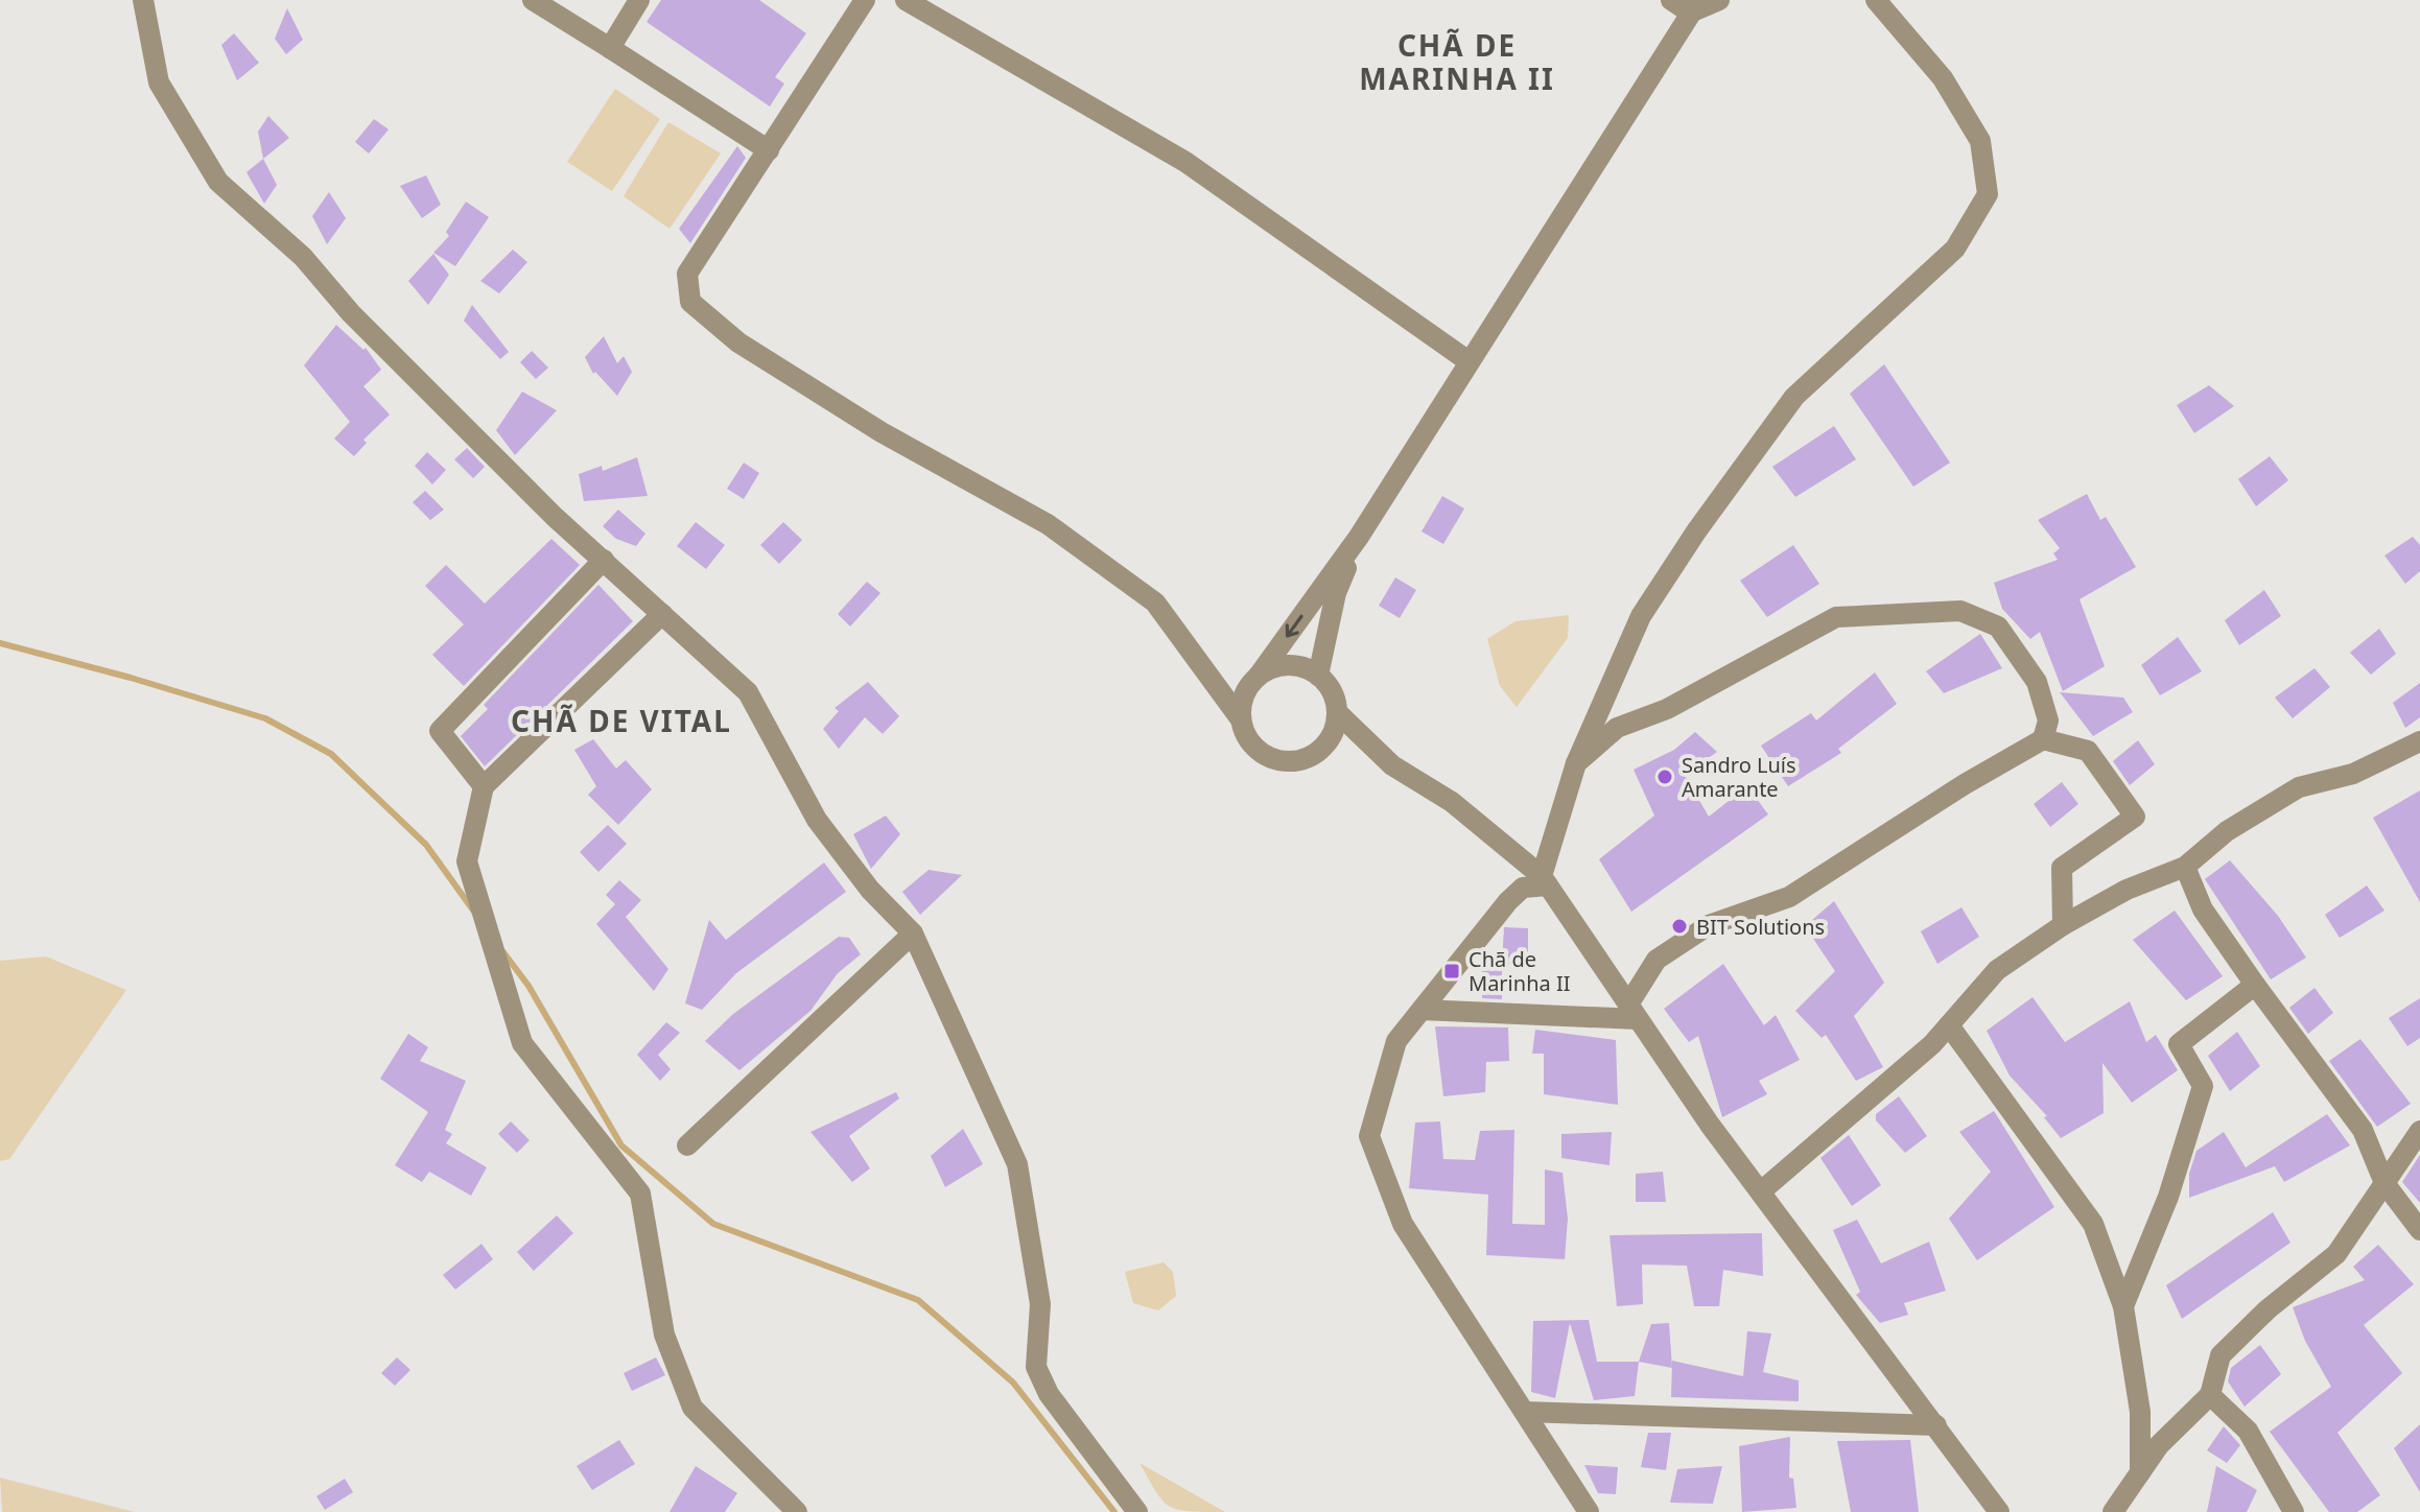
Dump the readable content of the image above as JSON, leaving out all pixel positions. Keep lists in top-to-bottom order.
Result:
{
  "districts": ["CHÃ DE MARINHA II", "CHÃ DE VITAL"],
  "places": {
    "other": ["Sandro Luís Amarante", "BIT Solutions"],
    "transit": ["Chã de Marinha II"]
  }
}
